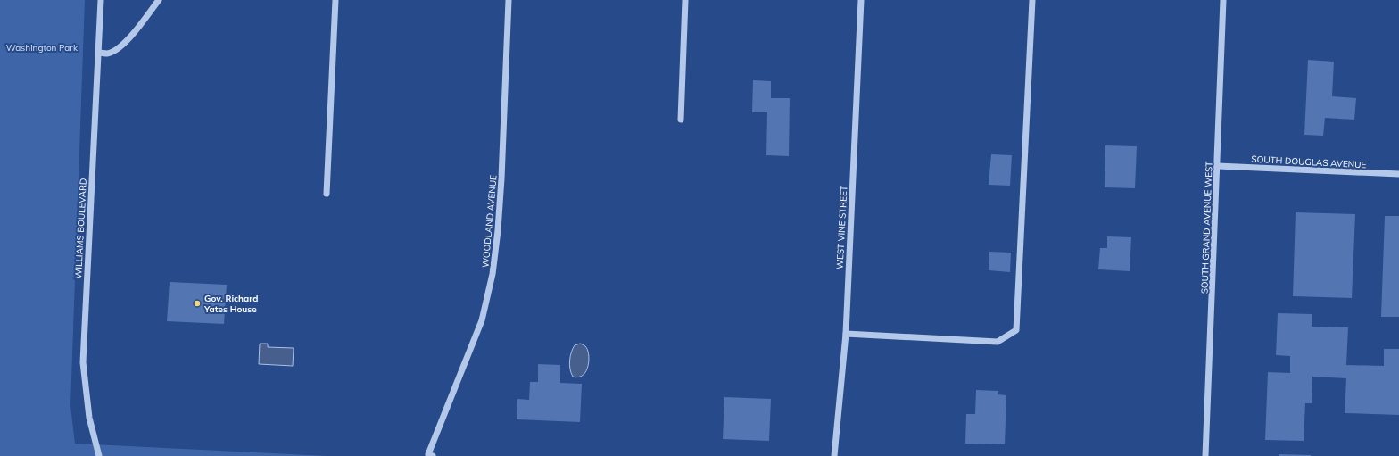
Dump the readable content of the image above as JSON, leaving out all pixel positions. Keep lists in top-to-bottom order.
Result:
{
  "streets": {
    "street": [
      "SOUTH DOUGLAS AVENUE",
      "WOODLAND AVENUE",
      "WEST VINE STREET",
      "SOUTH GRAND AVENUE WEST",
      "WILLIAMS BOULEVARD"
    ]
  },
  "crossings": [
    ["SOUTH DOUGLAS AVENUE", "SOUTH GRAND AVENUE WEST"]
  ],
  "parks": ["Washington Park"],
  "places": ["Gov. Richard Yates House"]
}
